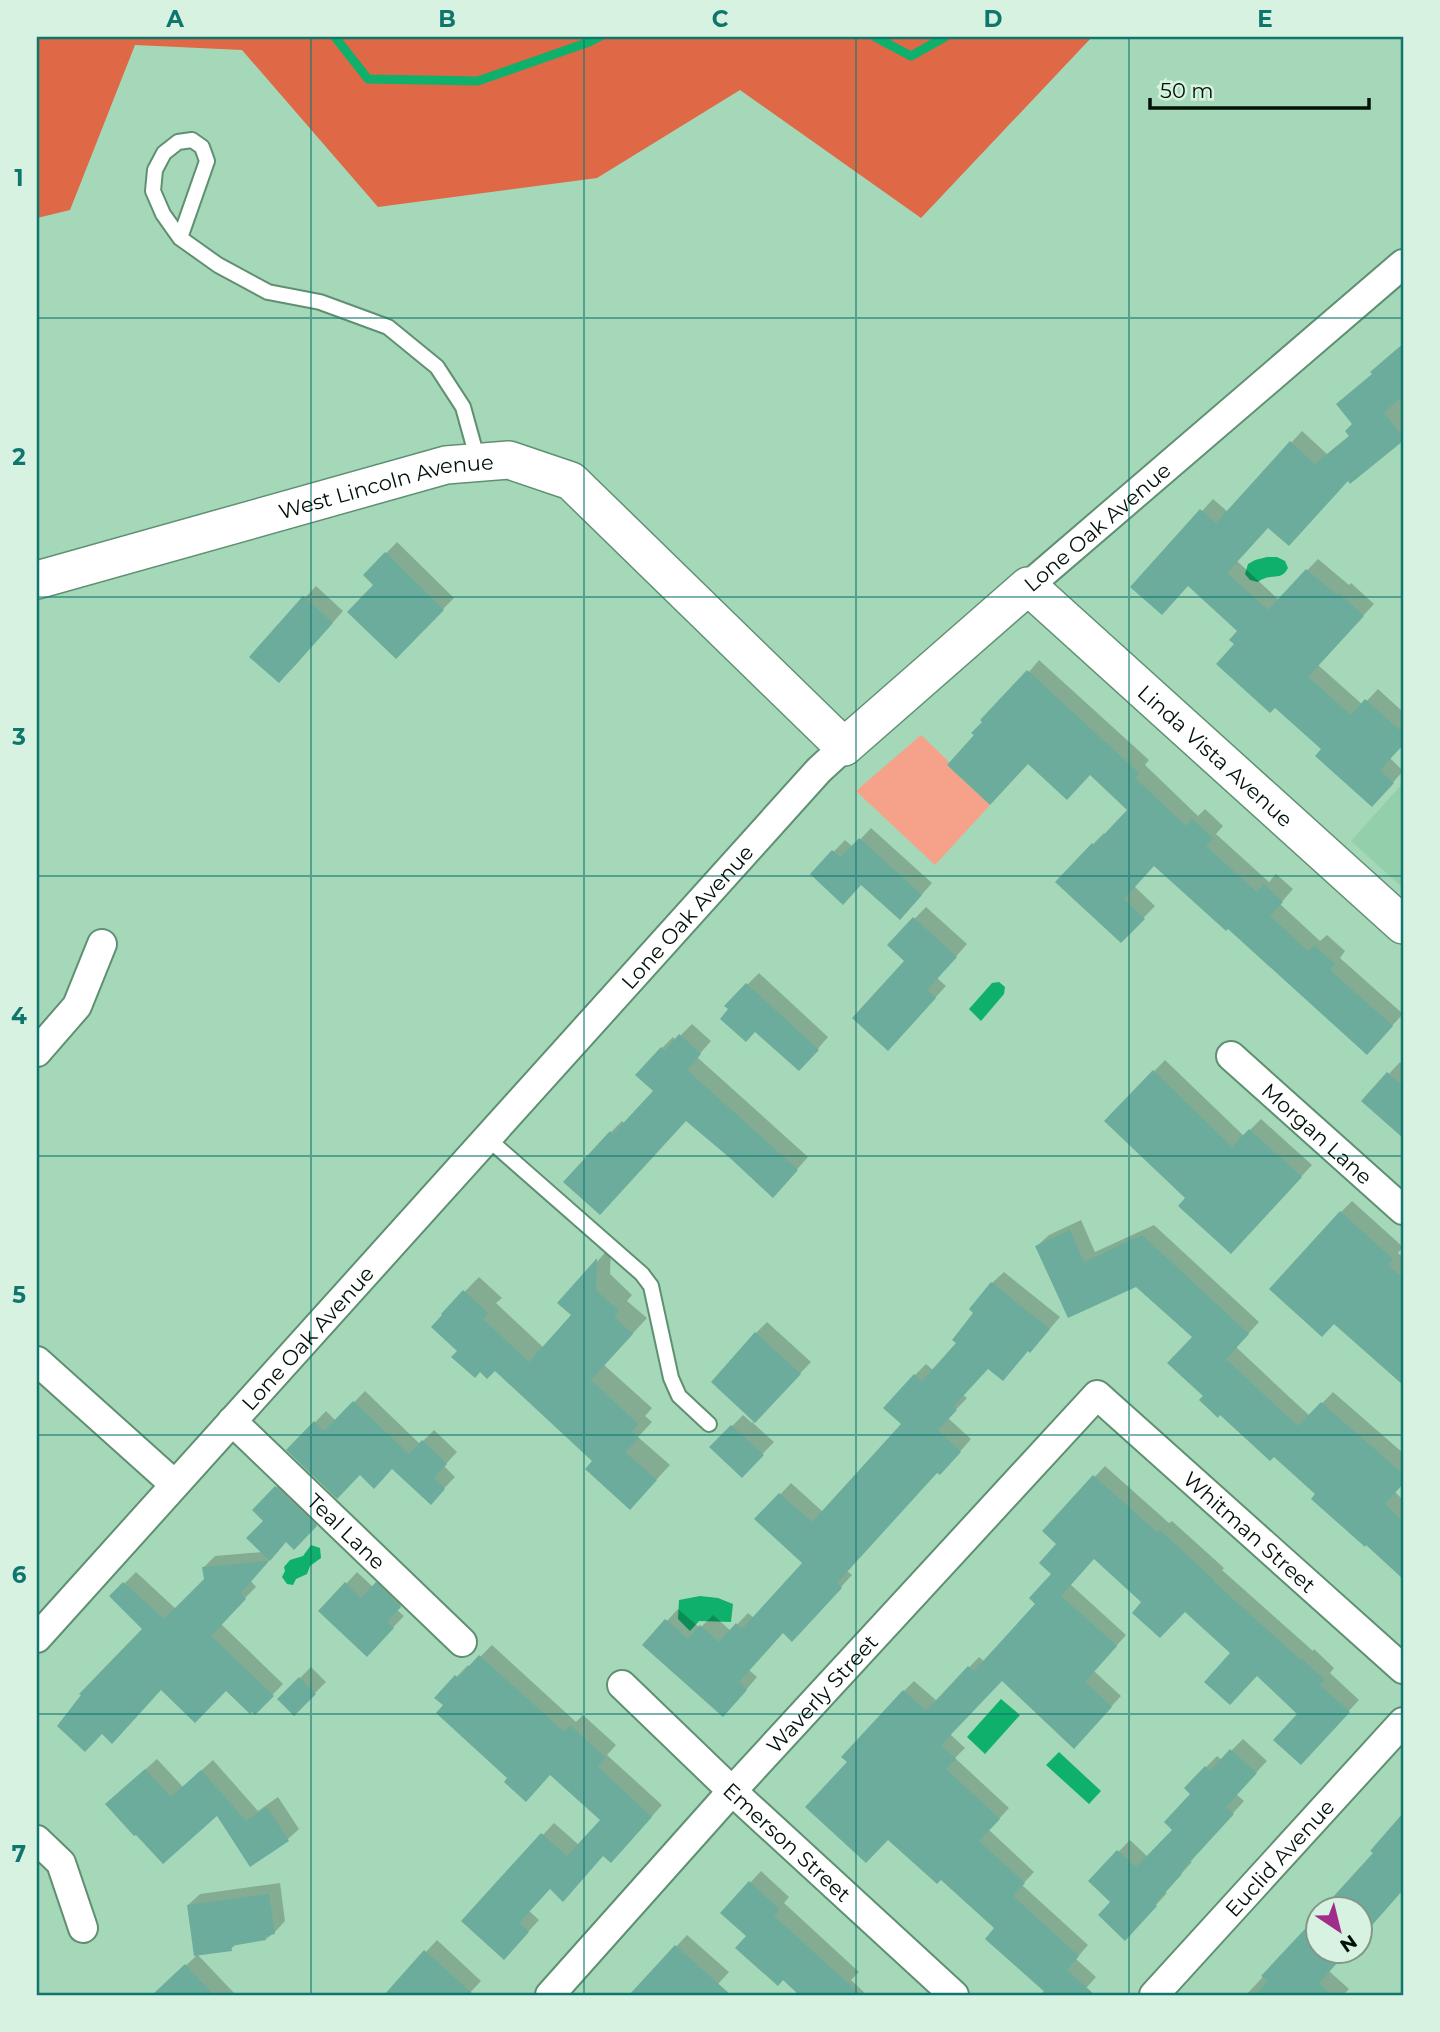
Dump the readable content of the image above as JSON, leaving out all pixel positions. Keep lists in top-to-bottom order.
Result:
{
  "streets": {
    "street": [
      "West Lincoln Avenue",
      "Lone Oak Avenue",
      "Linda Vista Avenue",
      "Morgan Lane",
      "Teal Lane",
      "Whitman Street",
      "Waverly Street",
      "Emerson Street",
      "Euclid Avenue"
    ]
  },
  "crossings": [
    ["West Lincoln Avenue", "Lone Oak Avenue"],
    ["Lone Oak Avenue", "Linda Vista Avenue"],
    ["Lone Oak Avenue", "Teal Lane"],
    ["Whitman Street", "Waverly Street"],
    ["Waverly Street", "Emerson Street"]
  ],
  "scale_bar": "50 m",
  "north": "bottom right",
  "grid": {
    "columns": [
      "A",
      "B",
      "C",
      "D",
      "E"
    ],
    "rows": [
      "1",
      "2",
      "3",
      "4",
      "5",
      "6",
      "7"
    ]
  }
}
